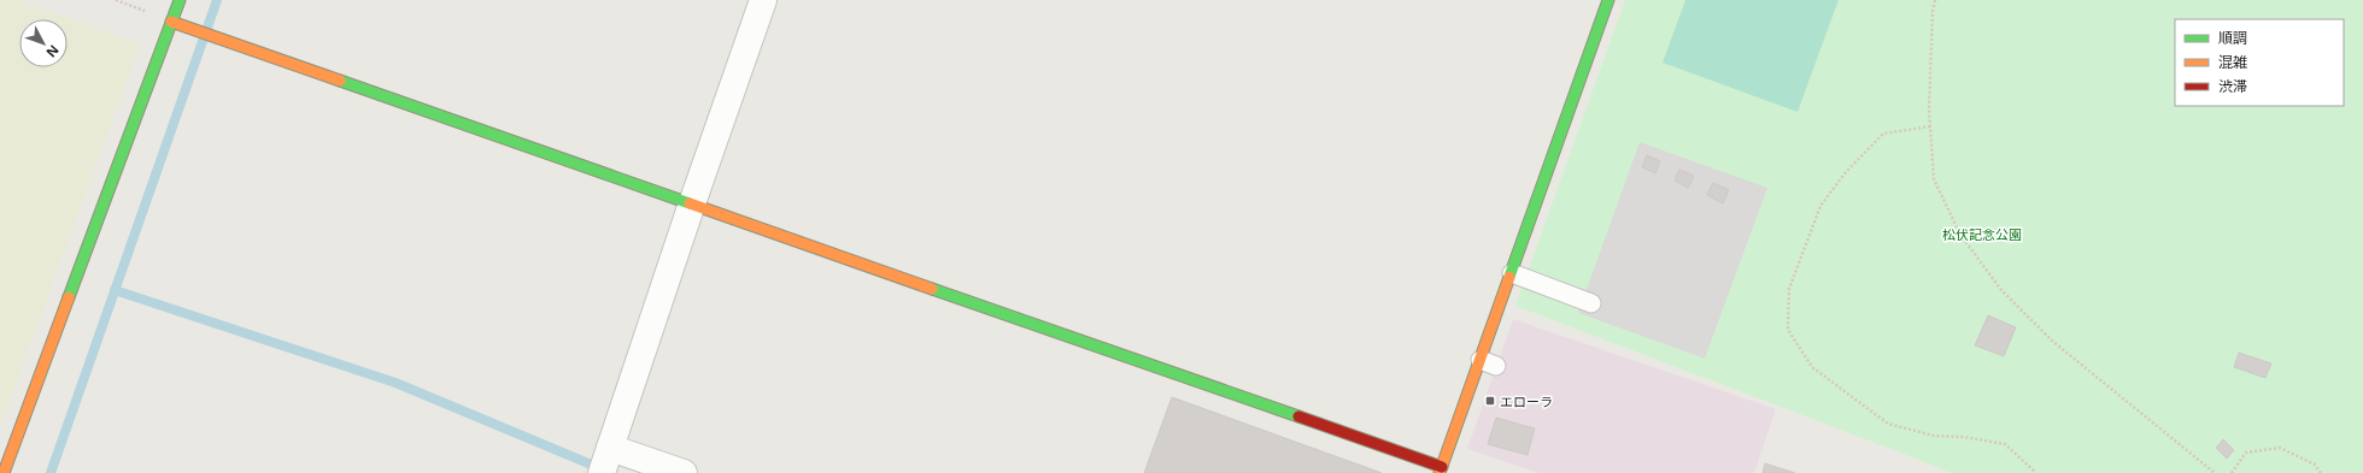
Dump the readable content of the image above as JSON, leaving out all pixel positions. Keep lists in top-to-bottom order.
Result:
{
  "parks": ["松伏記念公園"],
  "places": {
    "transit": ["エローラ"]
  },
  "legend": ["順調", "混雑", "渋滞"],
  "north": "bottom right"
}
